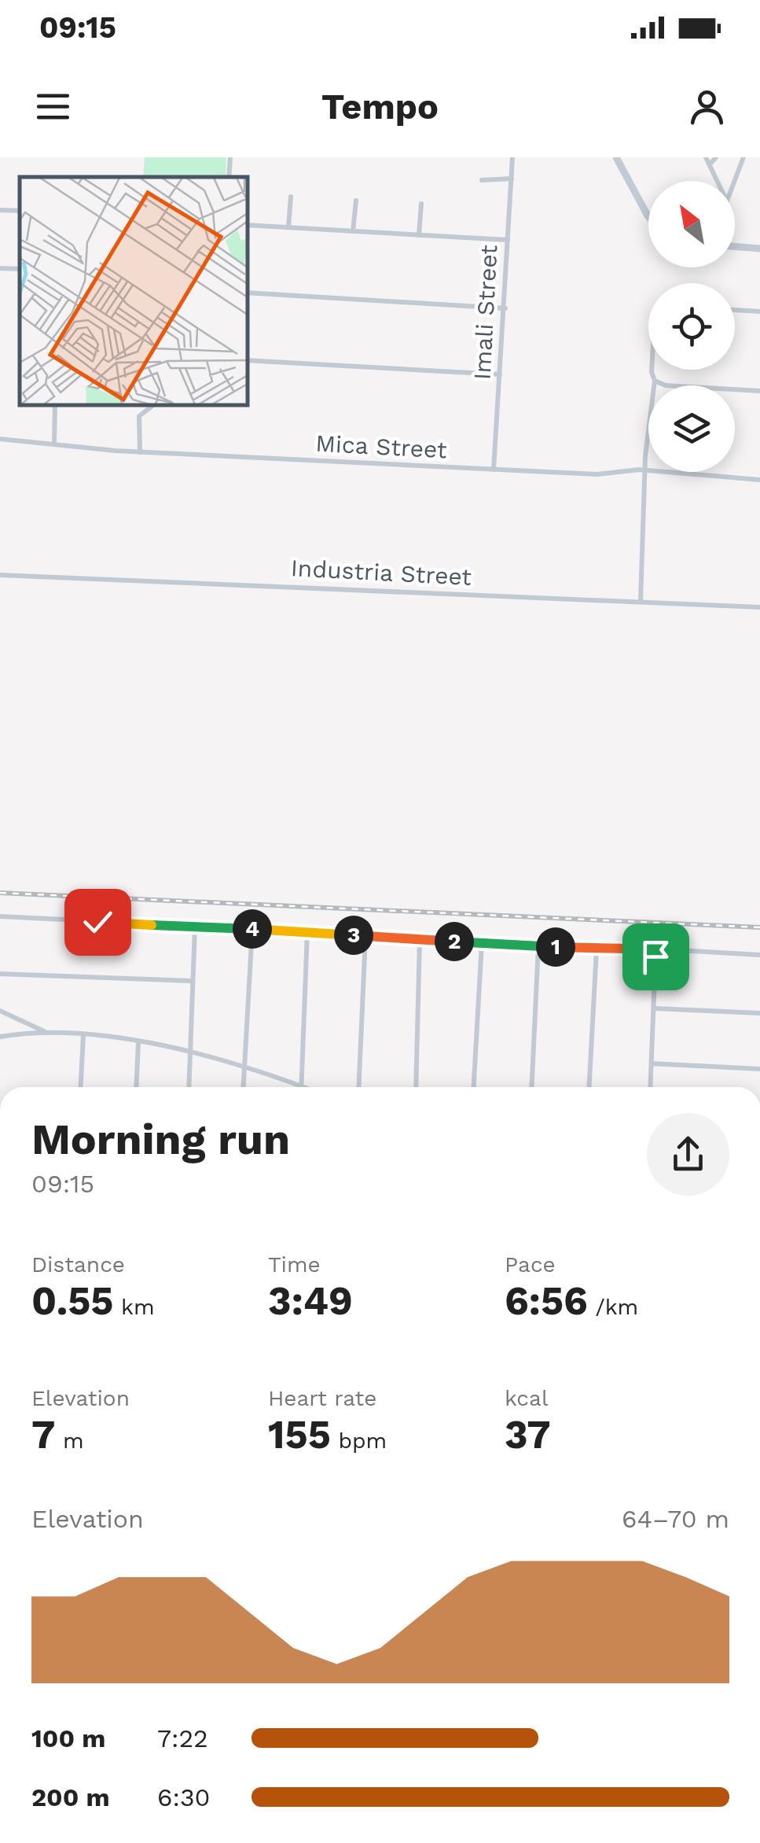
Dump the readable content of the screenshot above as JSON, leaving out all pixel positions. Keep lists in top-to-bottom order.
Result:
{
  "streets": {
    "street": ["Imali Street", "Mica Street", "Industria Street"]
  },
  "crossings": [
    ["Imali Street", "Mica Street"]
  ],
  "north": "top left",
  "page": {
    "status": "09:15",
    "header": "Tempo",
    "pins": [
      "4",
      "3",
      "2",
      "1"
    ],
    "heading": ["Morning run", "09:15"],
    "stats": [
      ["Distance", "0.55 km"],
      ["Time", "3:49"],
      ["Pace", "6:56 /km"],
      ["Elevation", "7 m"],
      ["Heart rate", "155 bpm"],
      ["kcal", "37"]
    ],
    "chart": ["Elevation", "64–70 m"],
    "list": [
      {
        "name": "100 m",
        "note": "7:22"
      },
      {
        "name": "200 m",
        "note": "6:30"
      }
    ]
  }
}
